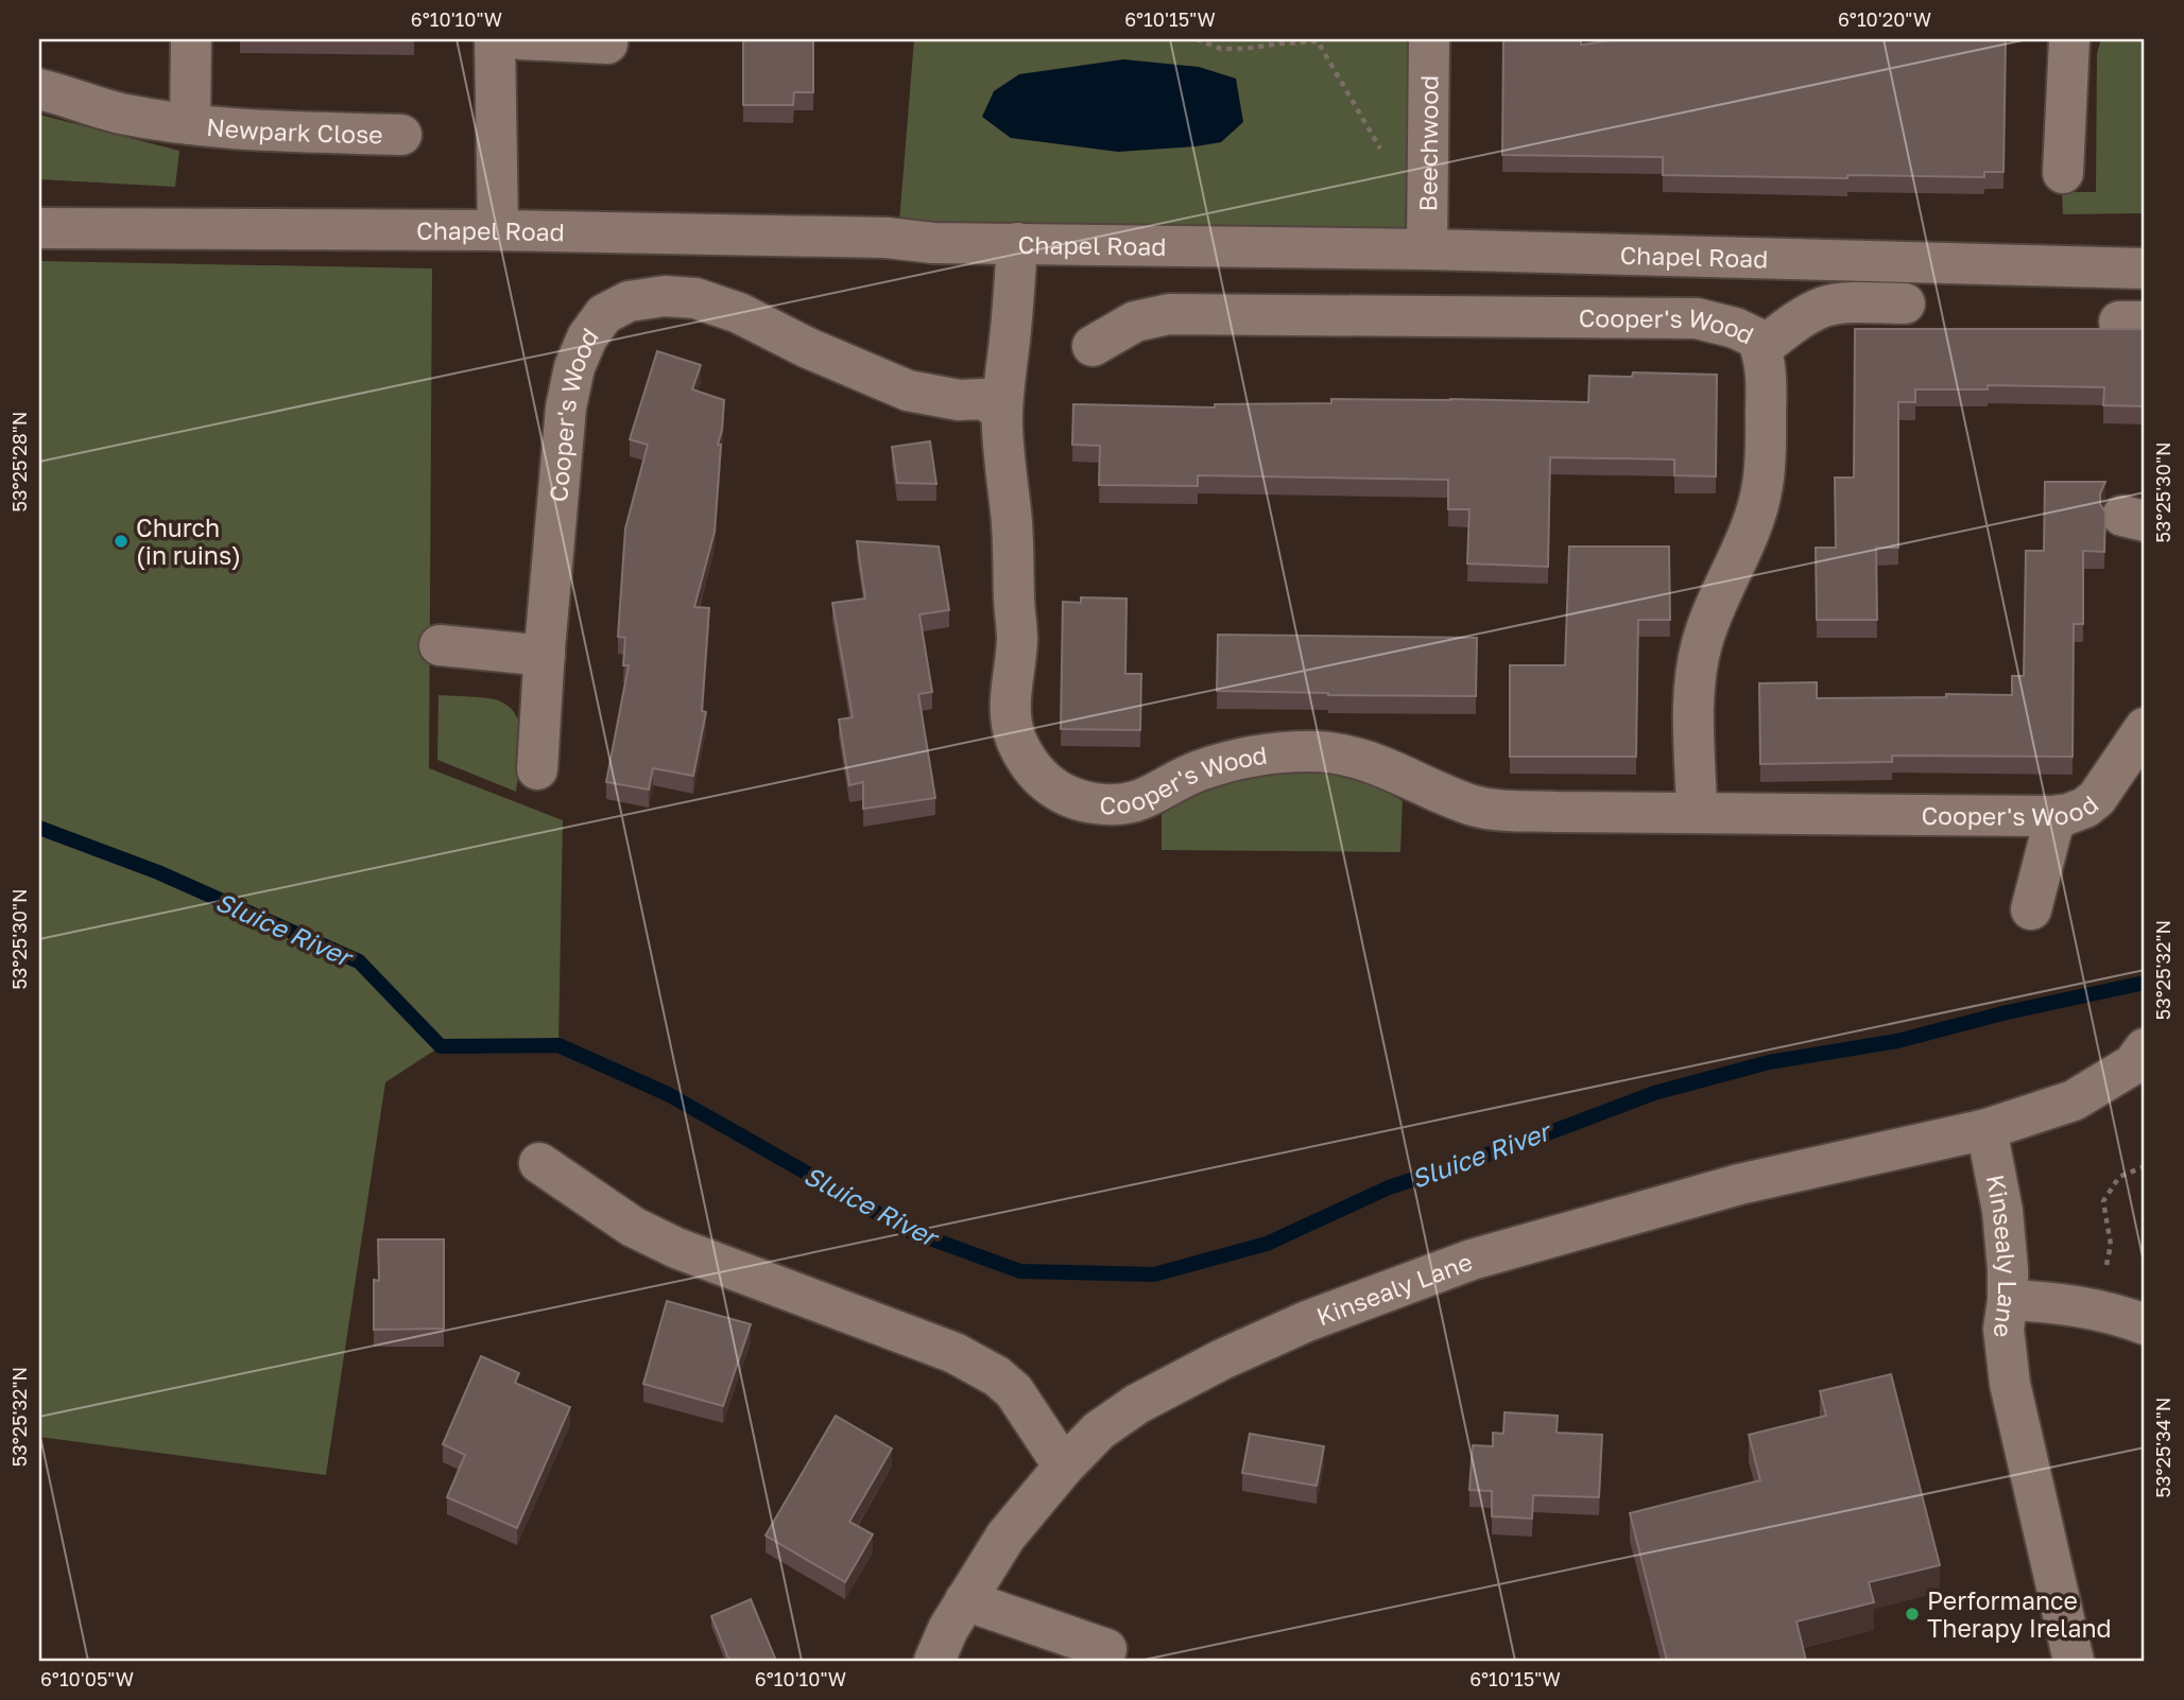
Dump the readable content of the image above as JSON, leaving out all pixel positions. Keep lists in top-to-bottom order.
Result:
{
  "streets": {
    "street": [
      "Newpark Close",
      "Beechwood",
      "Chapel Road",
      "Cooper's Wood",
      "Kinsealy Lane"
    ]
  },
  "crossings": [
    ["Beechwood", "Chapel Road"],
    ["Chapel Road", "Cooper's Wood"]
  ],
  "water": ["Sluice River"],
  "places": ["Church (in ruins)", "Performance Therapy Ireland"],
  "coordinates": [
    "6°10'10\"W",
    "6°10'15\"W",
    "6°10'20\"W",
    "53°25'28\"N",
    "53°25'30\"N",
    "53°25'32\"N",
    "53°25'34\"N",
    "6°10'05\"W"
  ]
}
